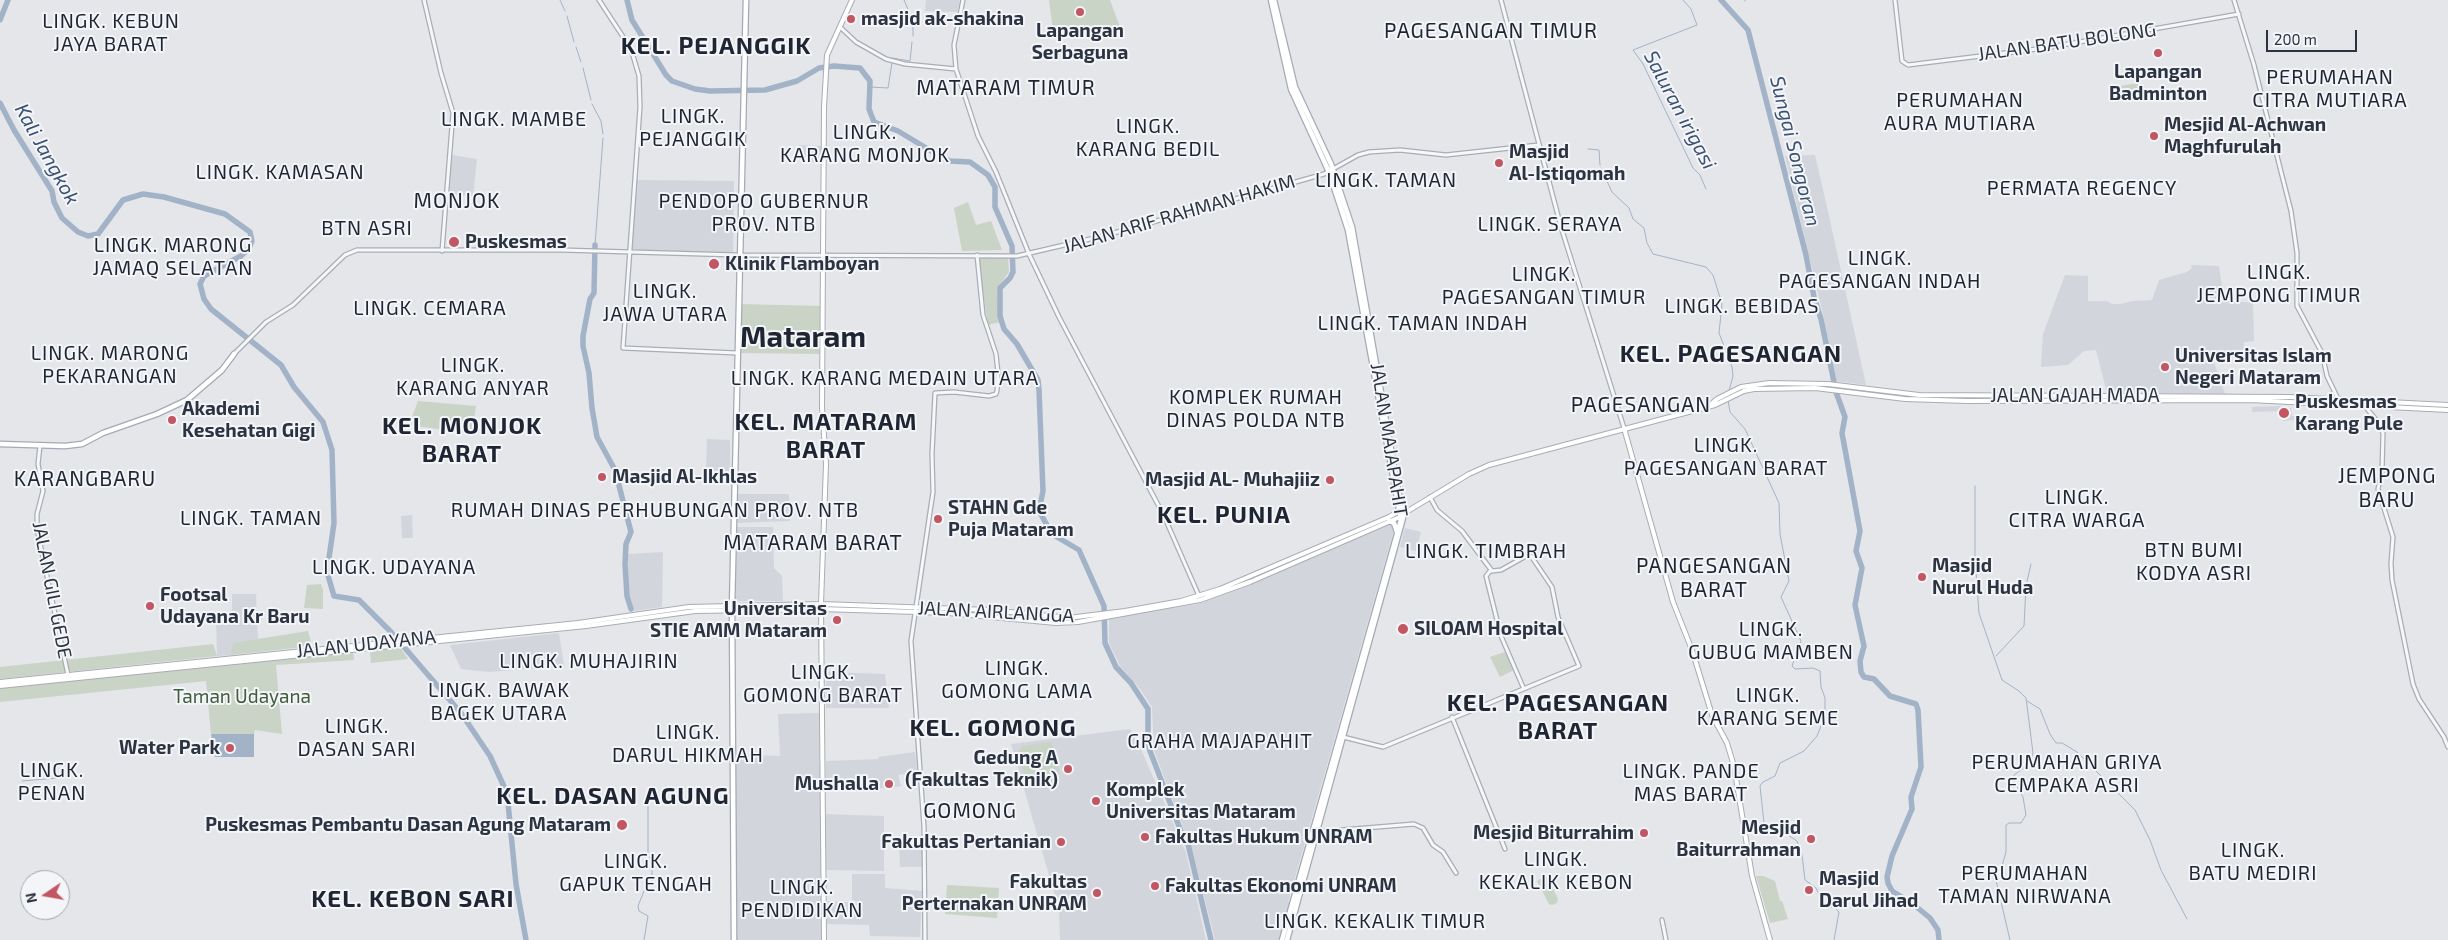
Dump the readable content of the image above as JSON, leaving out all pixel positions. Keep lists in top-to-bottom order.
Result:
{
  "streets": {
    "main road": [
      "JALAN GAJAH MADA",
      "JALAN MAJAPAHIT",
      "JALAN AIRLANGGA",
      "JALAN UDAYANA"
    ],
    "street": ["JALAN BATU BOLONG", "JALAN ARIF RAHMAN HAKIM", "JALAN GILI GEDE"]
  },
  "crossings": [
    ["JALAN GAJAH MADA", "JALAN MAJAPAHIT"],
    ["JALAN GAJAH MADA", "JALAN AIRLANGGA"],
    ["JALAN MAJAPAHIT", "JALAN AIRLANGGA"],
    ["JALAN GILI GEDE", "JALAN UDAYANA"],
    ["JALAN AIRLANGGA", "JALAN UDAYANA"]
  ],
  "districts": [
    "LINGK. KEBUN JAYA BARAT",
    "PAGESANGAN TIMUR",
    "KEL. PEJANGGIK",
    "PERUMAHAN CITRA MUTIARA",
    "MATARAM TIMUR",
    "PERUMAHAN AURA MUTIARA",
    "LINGK. PEJANGGIK",
    "LINGK. MAMBE",
    "LINGK. KARANG BEDIL",
    "LINGK. KARANG MONJOK",
    "LINGK. KAMASAN",
    "LINGK. TAMAN",
    "PERMATA REGENCY",
    "MONJOK",
    "PENDOPO GUBERNUR PROV. NTB",
    "LINGK. SERAYA",
    "BTN ASRI",
    "LINGK. MARONG JAMAQ SELATAN",
    "LINGK. PAGESANGAN INDAH",
    "LINGK. JEMPONG TIMUR",
    "LINGK. PAGESANGAN TIMUR",
    "LINGK. JAWA UTARA",
    "LINGK. BEBIDAS",
    "LINGK. CEMARA",
    "LINGK. TAMAN INDAH",
    "Mataram",
    "LINGK. MARONG PEKARANGAN",
    "KEL. PAGESANGAN",
    "LINGK. KARANG ANYAR",
    "LINGK. KARANG MEDAIN UTARA",
    "KOMPLEK RUMAH DINAS POLDA NTB",
    "PAGESANGAN",
    "KEL. MATARAM BARAT",
    "KEL. MONJOK BARAT",
    "LINGK. PAGESANGAN BARAT",
    "JEMPONG BARU",
    "KARANGBARU",
    "LINGK. CITRA WARGA",
    "RUMAH DINAS PERHUBUNGAN PROV. NTB",
    "KEL. PUNIA",
    "LINGK. TAMAN",
    "MATARAM BARAT",
    "BTN BUMI KODYA ASRI",
    "LINGK. TIMBRAH",
    "PANGESANGAN BARAT",
    "LINGK. UDAYANA",
    "LINGK. GUBUG MAMBEN",
    "LINGK. MUHAJIRIN",
    "LINGK. GOMONG LAMA",
    "LINGK. GOMONG BARAT",
    "LINGK. BAWAK BAGEK UTARA",
    "LINGK. KARANG SEME",
    "KEL. PAGESANGAN BARAT",
    "LINGK. DASAN SARI",
    "KEL. GOMONG",
    "LINGK. DARUL HIKMAH",
    "GRAHA MAJAPAHIT",
    "PERUMAHAN GRIYA CEMPAKA ASRI",
    "LINGK. PENAN",
    "LINGK. PANDE MAS BARAT",
    "KEL. DASAN AGUNG",
    "GOMONG",
    "LINGK. BATU MEDIRI",
    "LINGK. KEKALIK KEBON",
    "LINGK. GAPUK TENGAH",
    "PERUMAHAN TAMAN NIRWANA",
    "LINGK. PENDIDIKAN",
    "KEL. KEBON SARI",
    "LINGK. KEKALIK TIMUR"
  ],
  "water": ["Saluran irigasi", "Sungai Songoran", "Kali Jangkok"],
  "parks": ["Taman Udayana"],
  "places": [
    "Lapangan Serbaguna",
    "masjid ak-shakina",
    "Lapangan Badminton",
    "Mesjid Al-Achwan Maghfurulah",
    "Masjid Al-Istiqomah",
    "Puskesmas",
    "Klinik Flamboyan",
    "Universitas Islam Negeri Mataram",
    "Puskesmas Karang Pule",
    "Akademi Kesehatan Gigi",
    "Masjid Al-Ikhlas",
    "Masjid AL- Muhajiiz",
    "STAHN Gde Puja Mataram",
    "Masjid Nurul Huda",
    "Footsal Udayana Kr Baru",
    "Universitas STIE AMM Mataram",
    "SILOAM Hospital",
    "Water Park",
    "Gedung A (Fakultas Teknik)",
    "Mushalla",
    "Komplek Universitas Mataram",
    "Puskesmas Pembantu Dasan Agung Mataram",
    "Mesjid Biturrahim",
    "Fakultas Hukum UNRAM",
    "Mesjid Baiturrahman",
    "Fakultas Pertanian",
    "Fakultas Ekonomi UNRAM",
    "Masjid Darul Jihad",
    "Fakultas Perternakan UNRAM"
  ],
  "scale_bar": "200 m",
  "north": "left"
}
